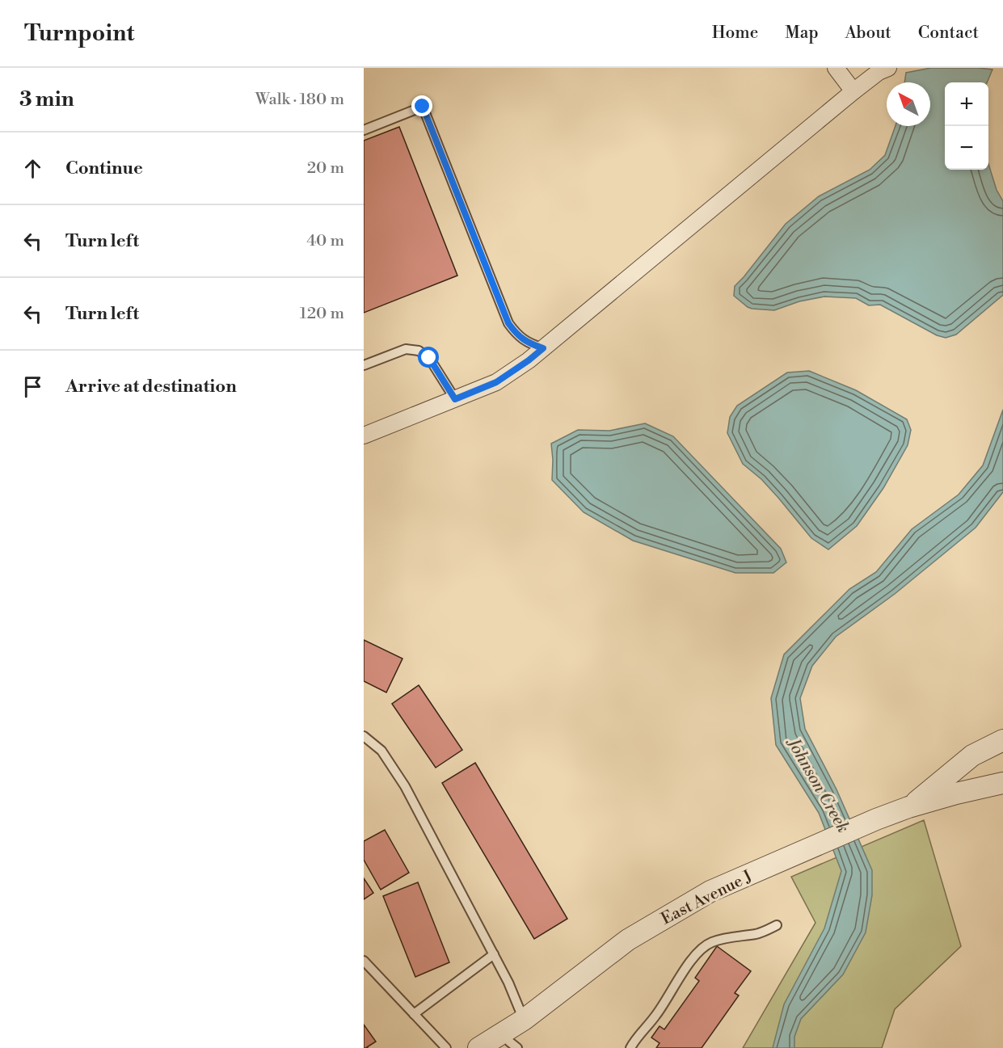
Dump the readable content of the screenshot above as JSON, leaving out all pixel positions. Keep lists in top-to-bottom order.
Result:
{
  "streets": {
    "street": ["East Avenue J"]
  },
  "water": ["Johnson Creek"],
  "north": "top left",
  "page": {
    "header": "Turnpoint",
    "nav": [
      "Home",
      "Map",
      "About",
      "Contact"
    ],
    "heading": ["3 min", "Walk · 180 m"],
    "map_buttons": ["+", "−"],
    "list": [
      ["Continue", "20 m"],
      ["Turn left", "40 m"],
      ["Turn left", "120 m"],
      "Arrive at destination"
    ]
  }
}
